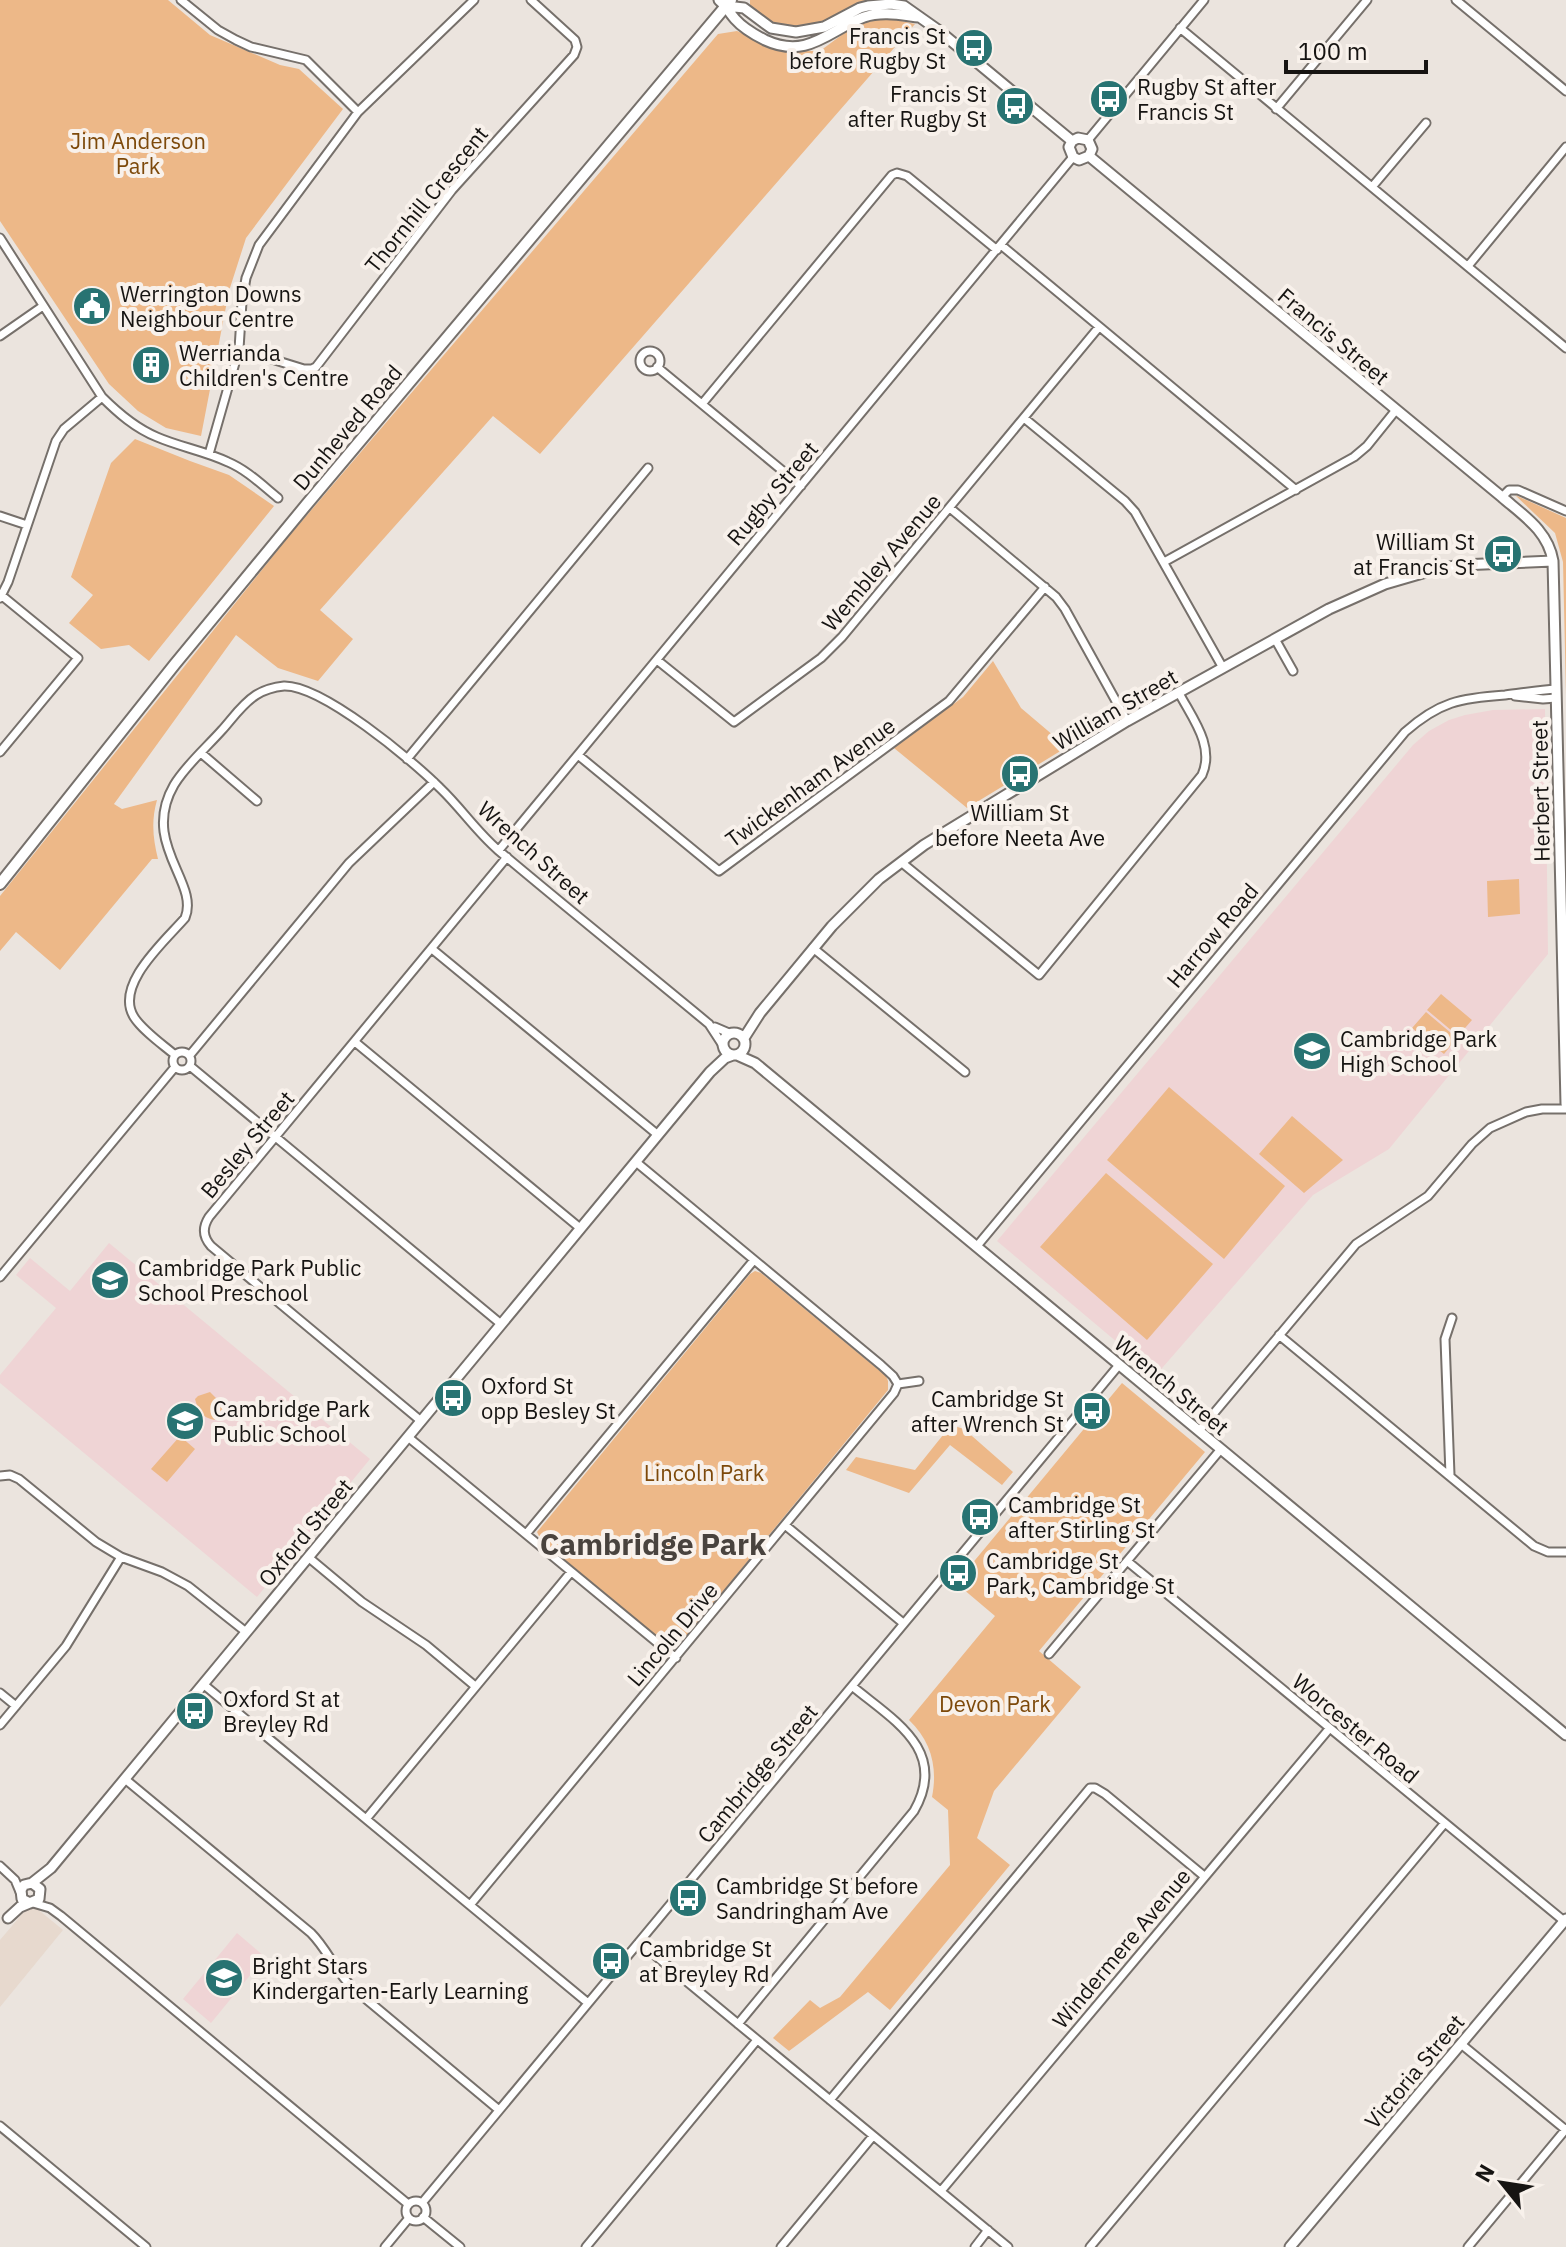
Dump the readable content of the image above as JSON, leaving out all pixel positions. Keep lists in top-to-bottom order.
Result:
{
  "streets": {
    "main road": ["Dunheved Road"],
    "street": [
      "Thornhill Crescent",
      "Francis Street",
      "Rugby Street",
      "Wembley Avenue",
      "William Street",
      "Twickenham Avenue",
      "Herbert Street",
      "Wrench Street",
      "Harrow Road",
      "Besley Street",
      "Oxford Street",
      "Lincoln Drive",
      "Worcester Road",
      "Cambridge Street",
      "Windermere Avenue",
      "Victoria Street"
    ]
  },
  "crossings": [
    ["Francis Street", "Rugby Street"],
    ["Francis Street", "Herbert Street"],
    ["Rugby Street", "Wembley Avenue"],
    ["Rugby Street", "Twickenham Avenue"],
    ["Rugby Street", "Wrench Street"],
    ["William Street", "Herbert Street"],
    ["William Street", "Wrench Street"],
    ["William Street", "Oxford Street"],
    ["Herbert Street", "Harrow Road"],
    ["Wrench Street", "Harrow Road"],
    ["Wrench Street", "Besley Street"],
    ["Wrench Street", "Oxford Street"],
    ["Wrench Street", "Cambridge Street"],
    ["Besley Street", "Oxford Street"],
    ["Worcester Road", "Windermere Avenue"],
    ["Worcester Road", "Victoria Street"]
  ],
  "districts": ["Cambridge Park"],
  "parks": ["Jim Anderson Park", "Lincoln Park", "Devon Park"],
  "places": {
    "bus stop": [
      "Francis St before Rugby St",
      "Rugby St after Francis St",
      "Francis St after Rugby St",
      "William St at Francis St",
      "William St before Neeta Ave",
      "Oxford St opp Besley St",
      "Cambridge St after Wrench St",
      "Cambridge St after Stirling St",
      "Cambridge St Park, Cambridge St",
      "Oxford St at Breyley Rd",
      "Cambridge St before Sandringham Ave",
      "Cambridge St at Breyley Rd"
    ],
    "public building": ["Werrington Downs Neighbour Centre"],
    "building": ["Werrianda Children's Centre"],
    "school or university": [
      "Cambridge Park High School",
      "Cambridge Park Public School Preschool",
      "Cambridge Park Public School",
      "Bright Stars Kindergarten-Early Learning"
    ]
  },
  "scale_bar": "100 m",
  "north": "top left"
}
